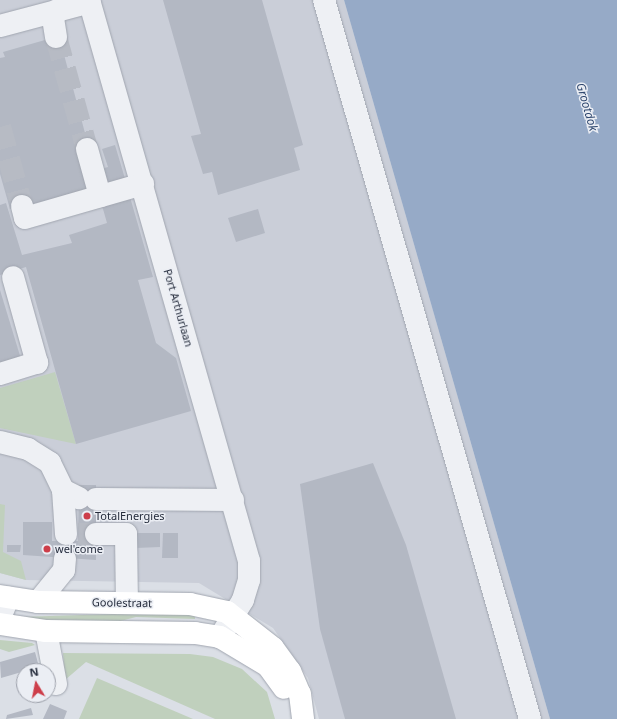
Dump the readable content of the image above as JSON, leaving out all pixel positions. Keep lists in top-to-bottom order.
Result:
{
  "streets": {
    "main road": ["Goolestraat"],
    "street": ["Port Arthurlaan"]
  },
  "crossings": [
    ["Port Arthurlaan", "Goolestraat"]
  ],
  "water": ["Grootdok"],
  "places": ["TotalEnergies", "wel'come"],
  "north": "top"
}
